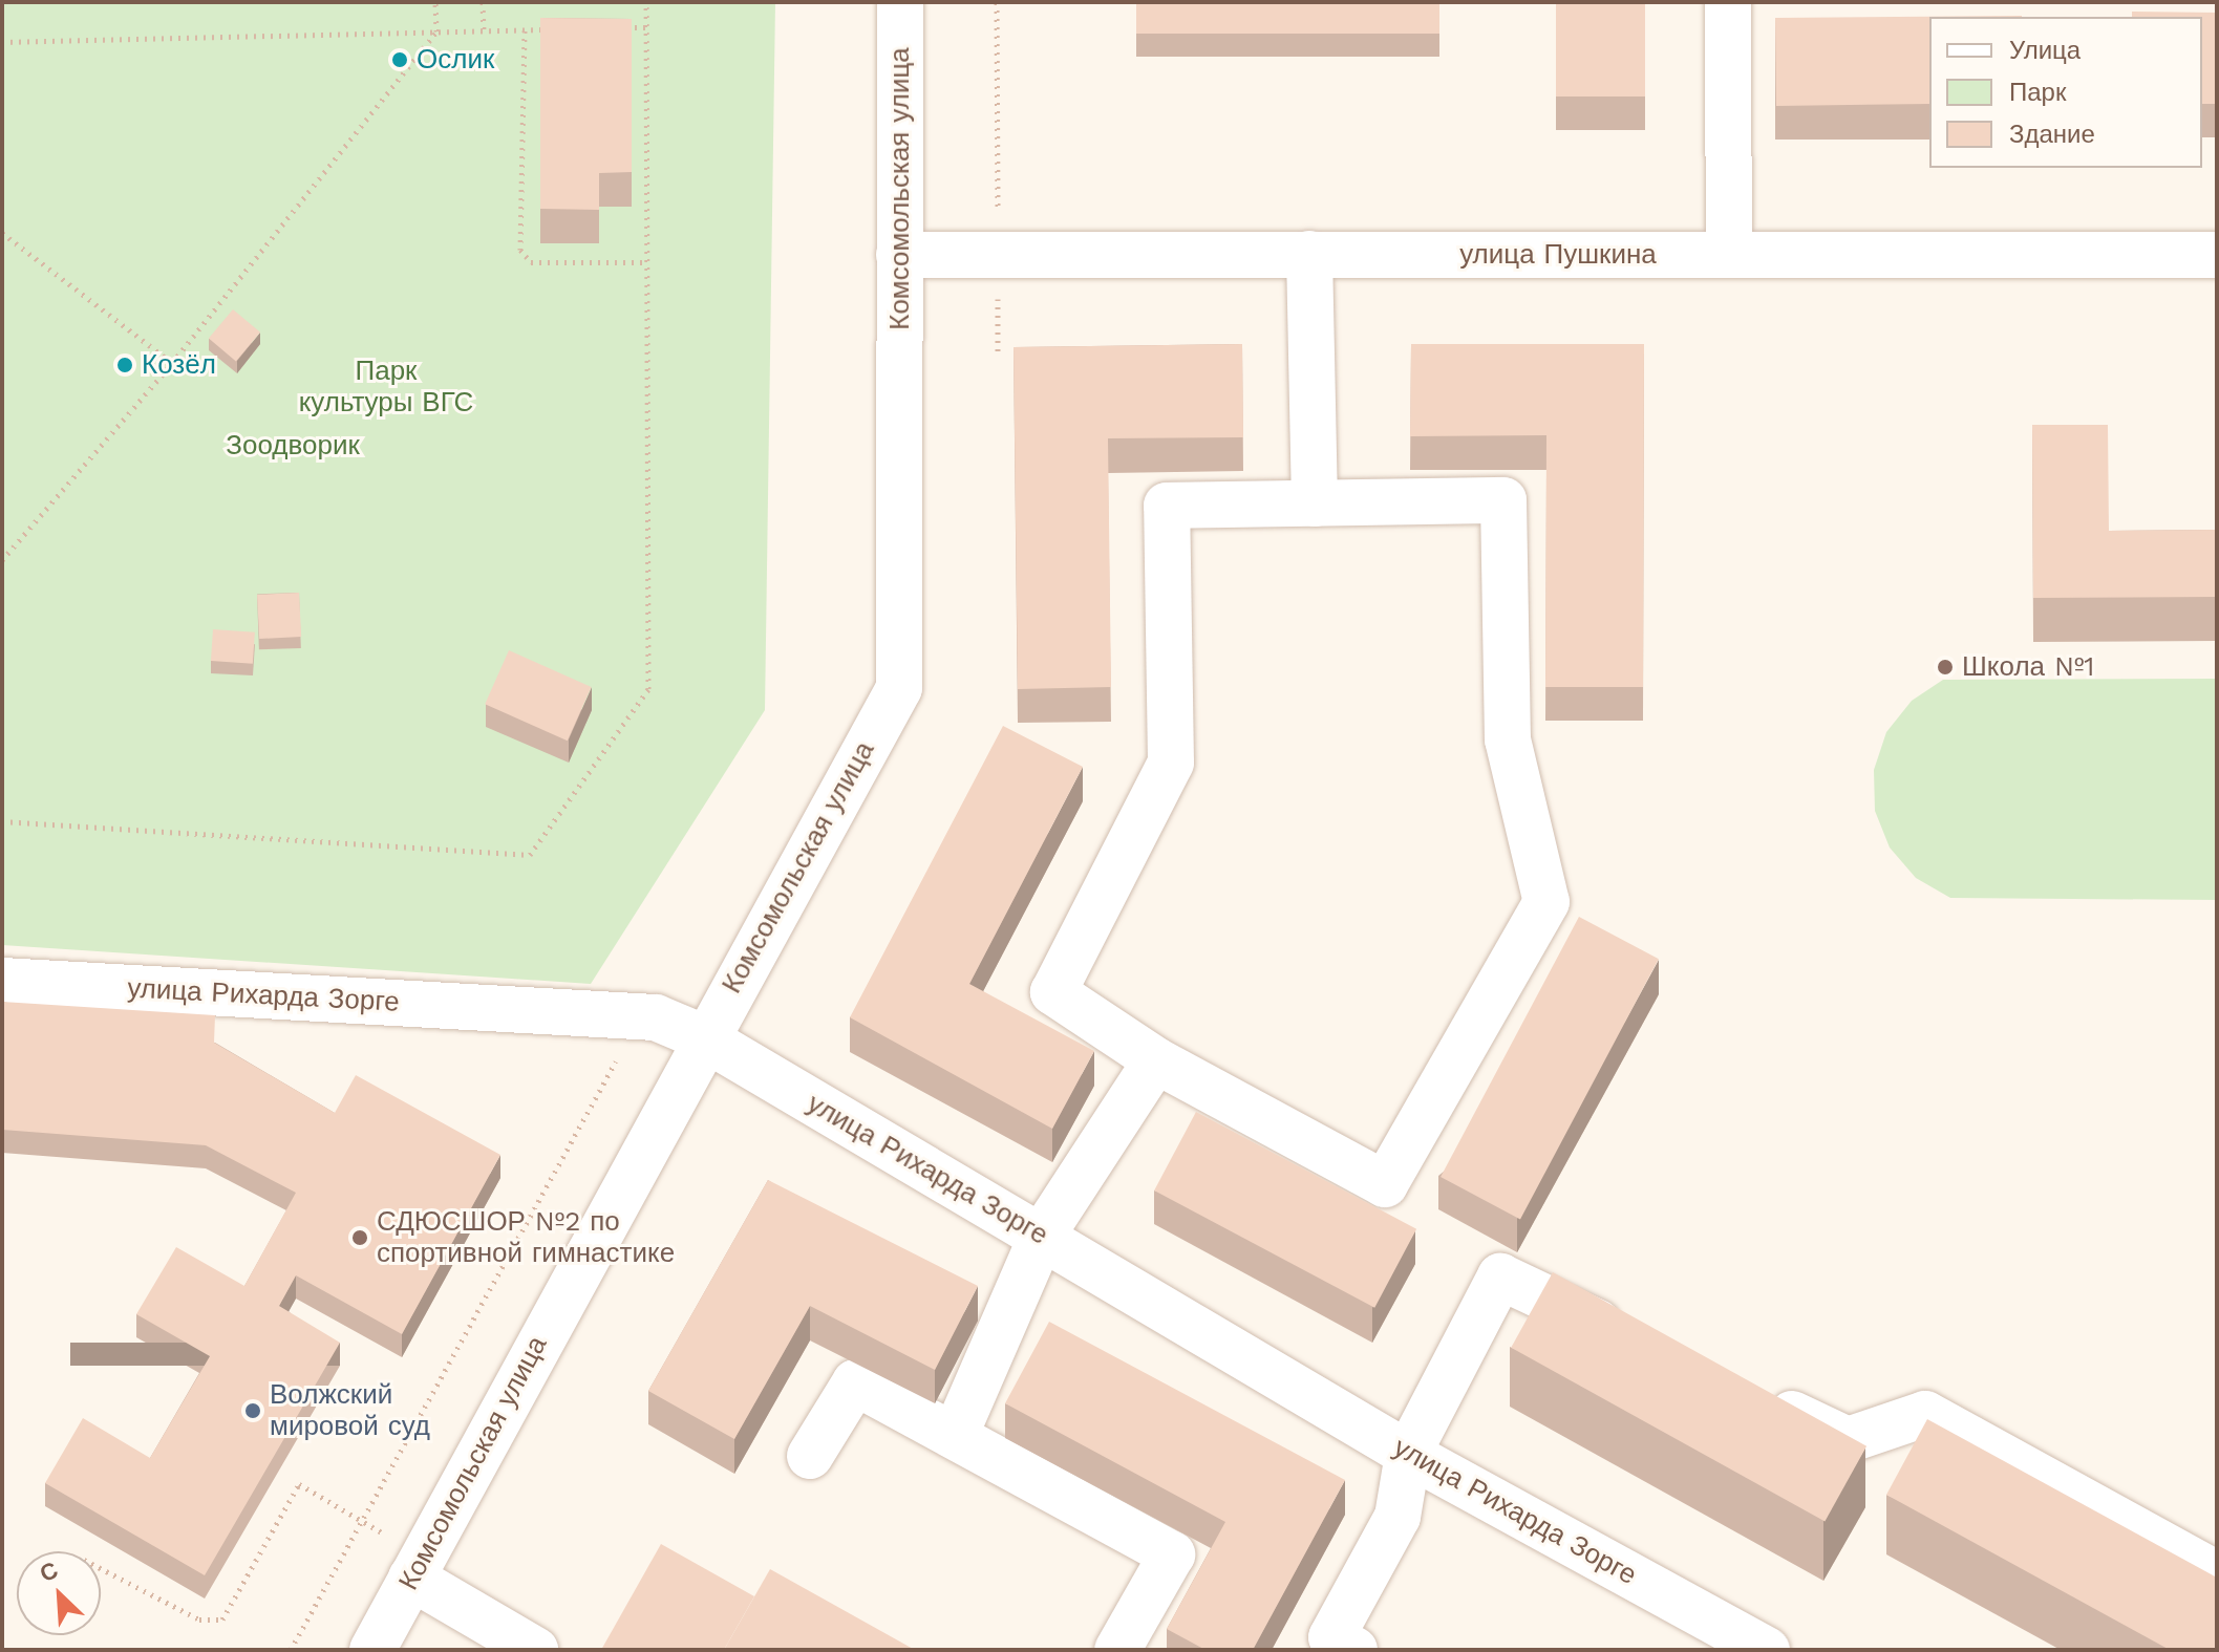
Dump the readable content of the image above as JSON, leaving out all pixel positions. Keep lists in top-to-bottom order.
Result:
{
  "streets": {
    "street": ["Комсомольская улица", "улица Пушкина", "улица Рихарда Зорге"]
  },
  "crossings": [
    ["Комсомольская улица", "улица Пушкина"],
    ["Комсомольская улица", "улица Рихарда Зорге"]
  ],
  "parks": ["Парк культуры ВГС", "Зоодворик"],
  "places": [
    "Ослик",
    "Козёл",
    "Школа №1",
    "СДЮСШОР №2 по спортивной гимнастике",
    "Волжский мировой суд"
  ],
  "legend": ["Улица", "Парк", "Здание"],
  "north": "top left"
}
